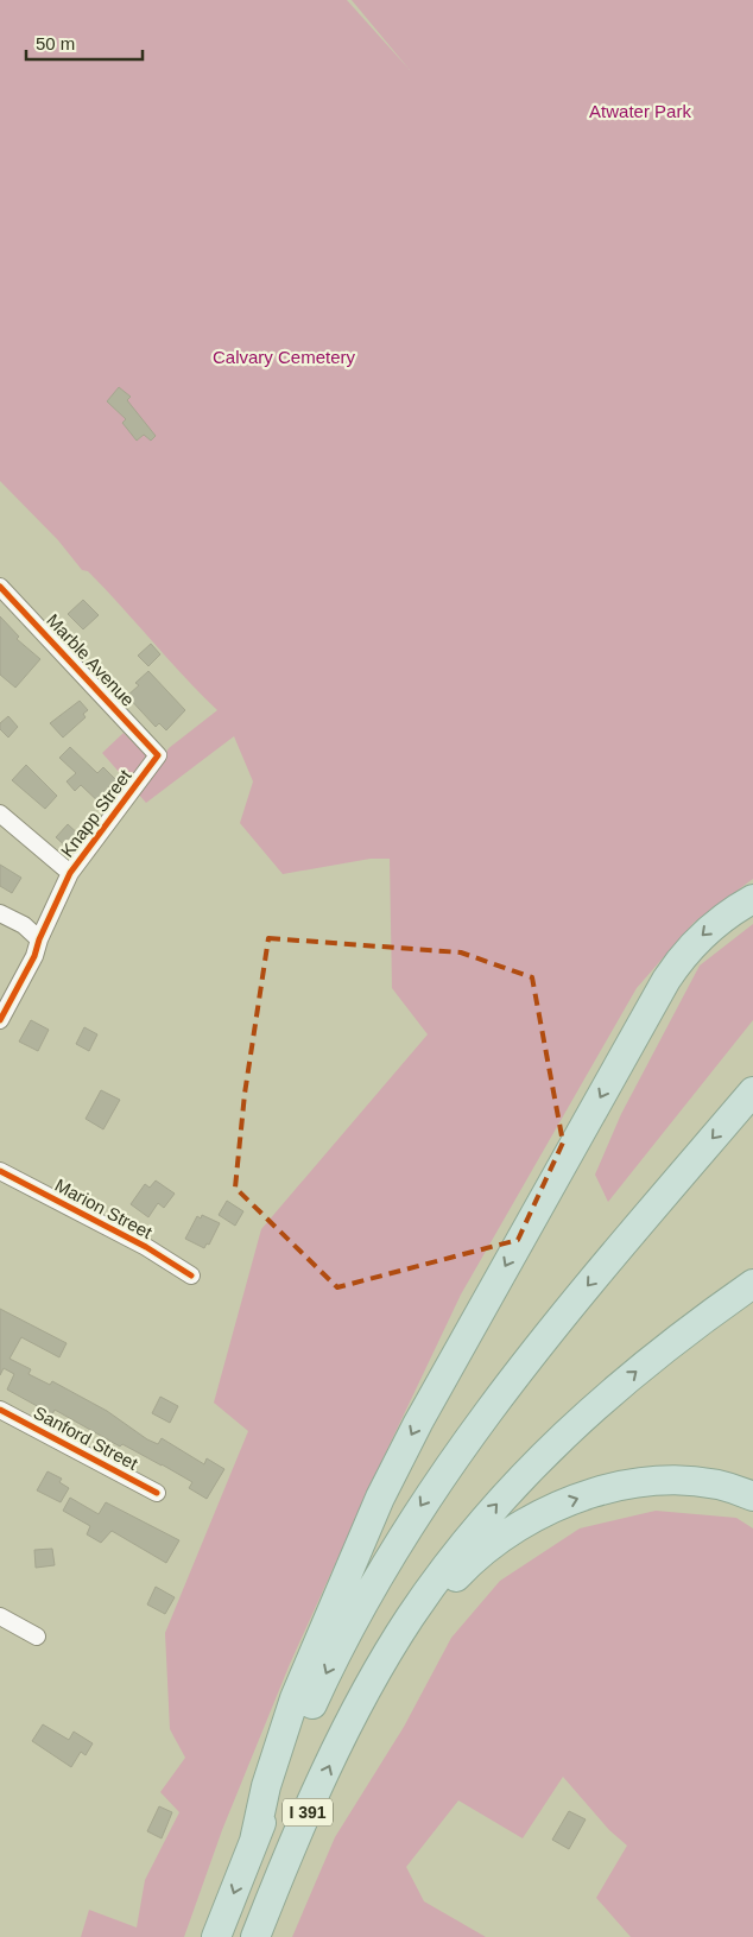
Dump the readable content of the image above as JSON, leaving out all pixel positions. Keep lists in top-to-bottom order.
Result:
{
  "streets": {
    "highway": ["I 391"],
    "street": [
      "Marble Avenue",
      "Knapp Street",
      "Marion Street",
      "Sanford Street"
    ]
  },
  "crossings": [
    ["Marble Avenue", "Knapp Street"]
  ],
  "parks": ["Atwater Park", "Calvary Cemetery"],
  "scale_bar": "50 m"
}
